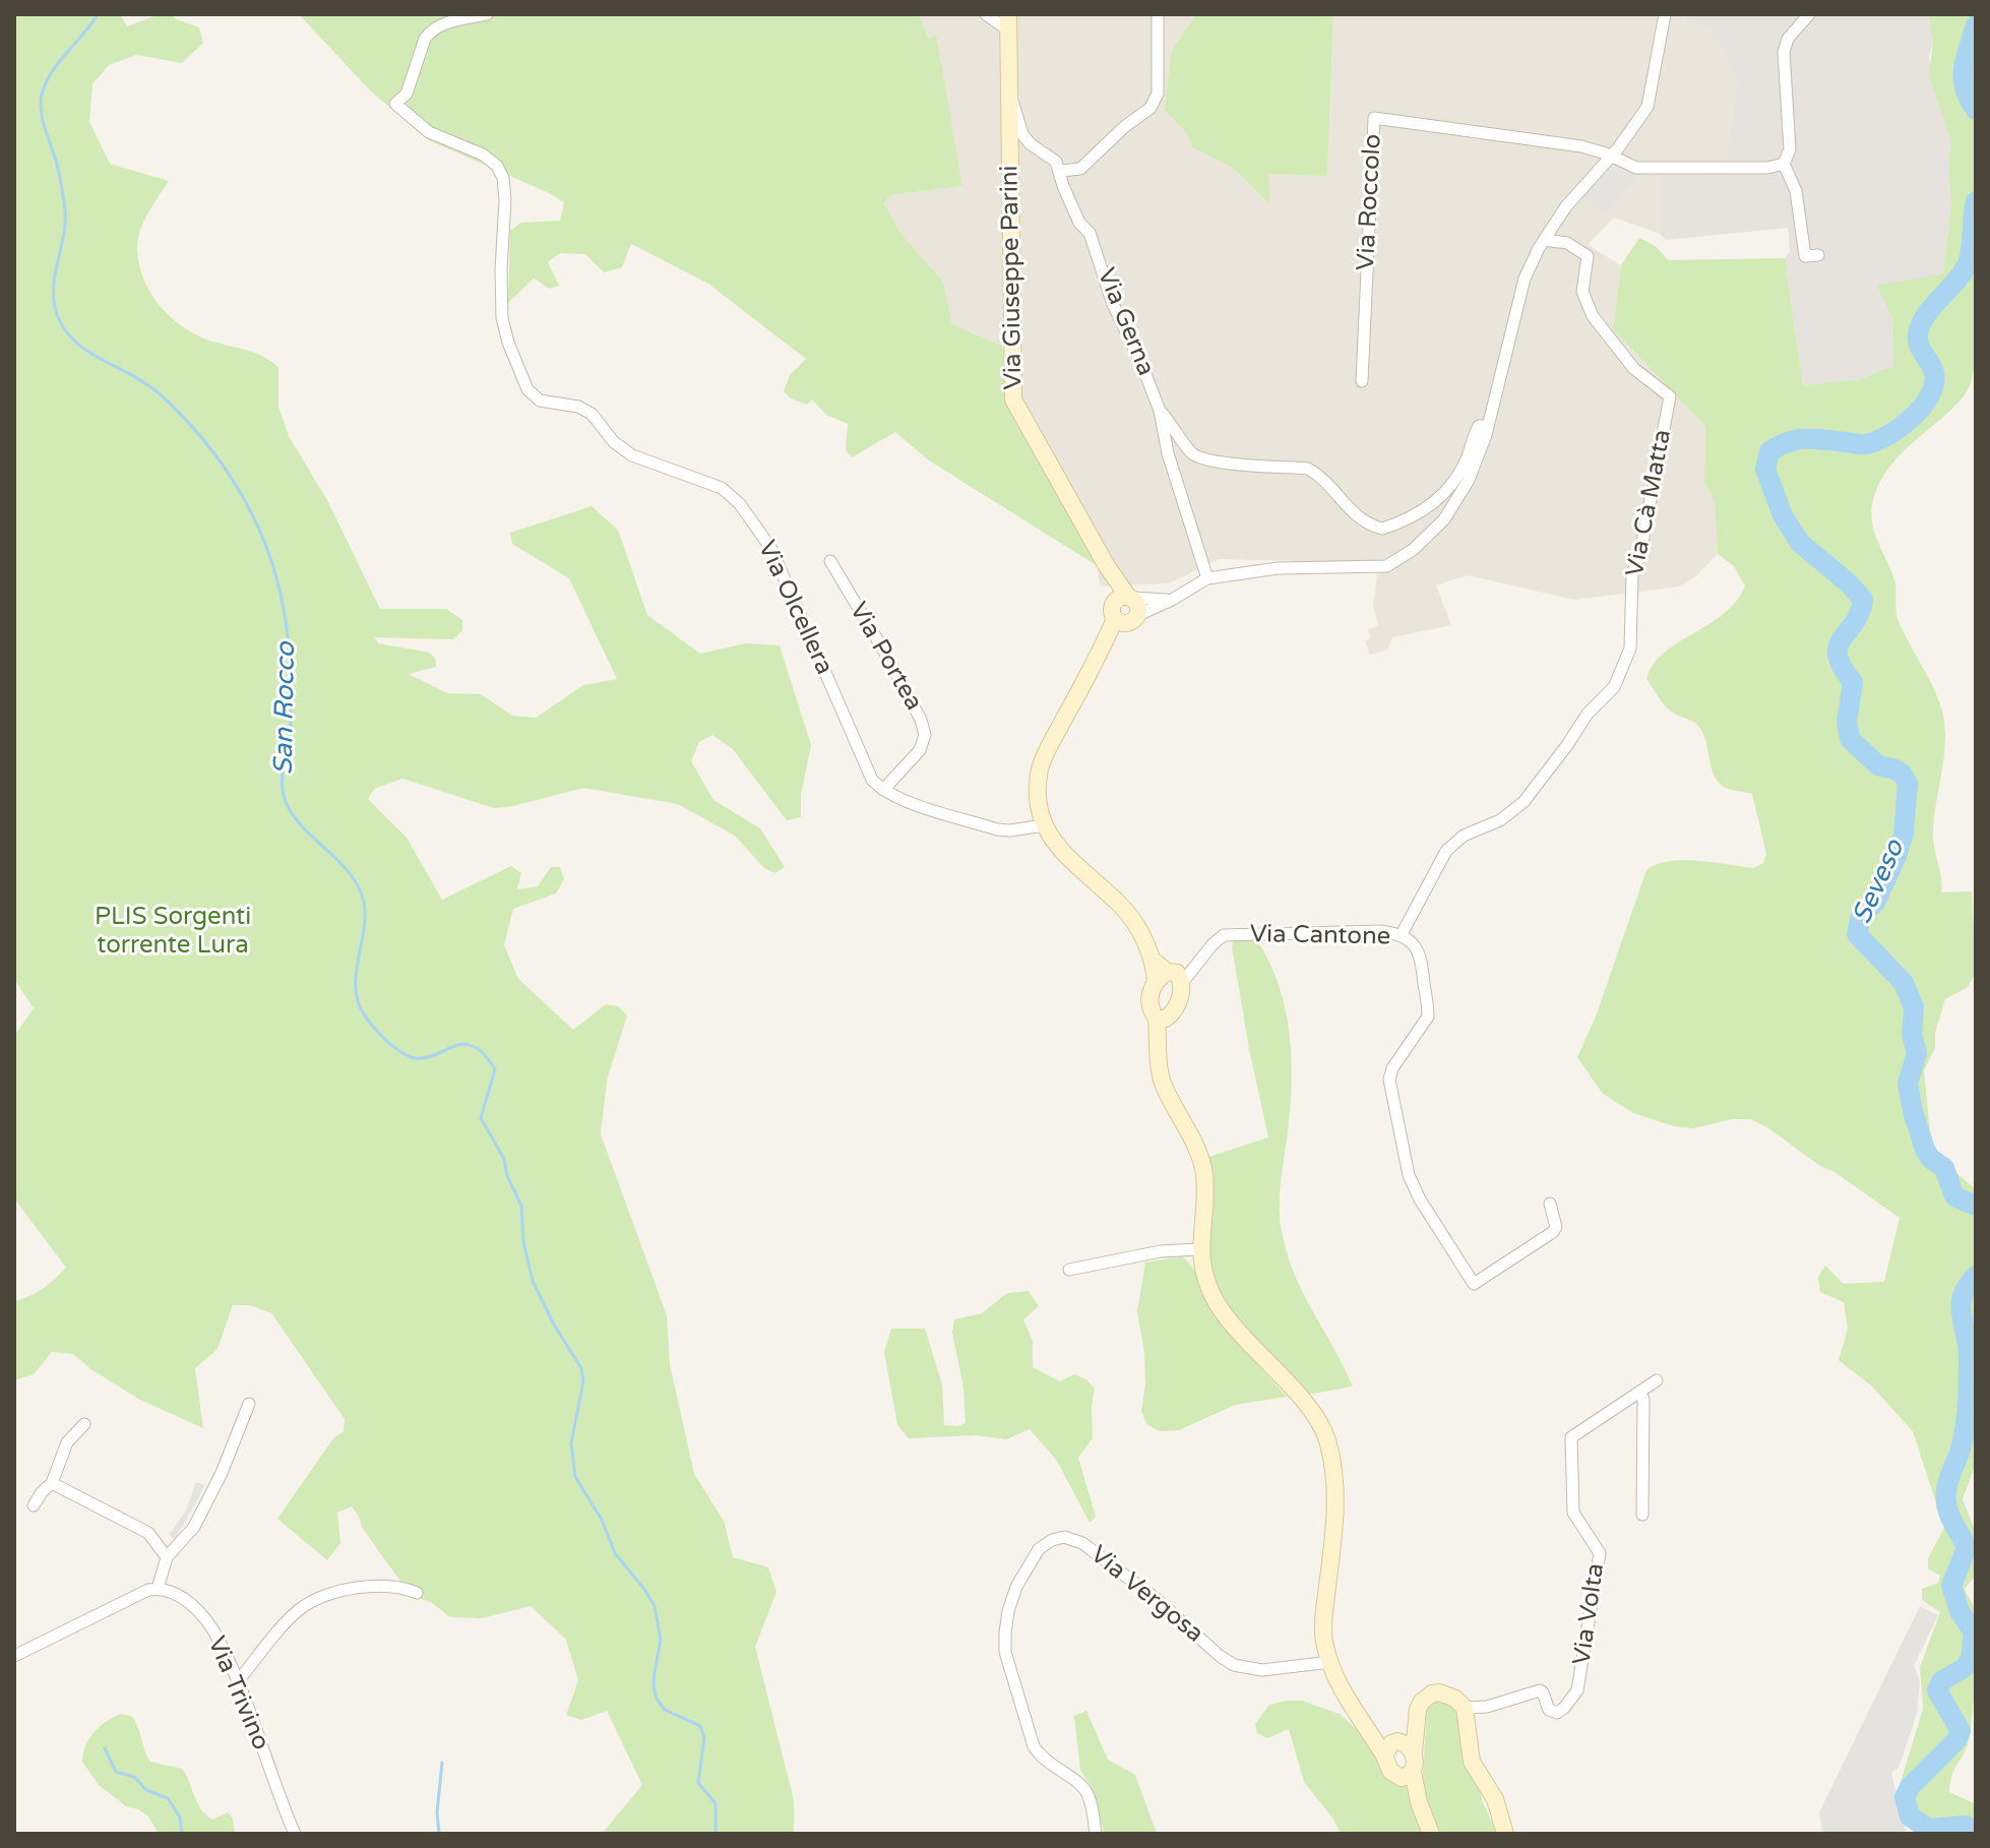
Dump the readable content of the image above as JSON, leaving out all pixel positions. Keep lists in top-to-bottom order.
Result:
{
  "streets": {
    "street": [
      "Via Roccolo",
      "Via Giuseppe Parini",
      "Via Gerna",
      "Via Cà Matta",
      "Via Olcellera",
      "Via Portea",
      "Via Cantone",
      "Via Vergosa",
      "Via Volta",
      "Via Trivino"
    ]
  },
  "crossings": [
    ["Via Cà Matta", "Via Cantone"],
    ["Via Olcellera", "Via Portea"]
  ],
  "water": ["San Rocco", "Seveso"],
  "parks": ["PLIS Sorgenti torrente Lura"]
}
